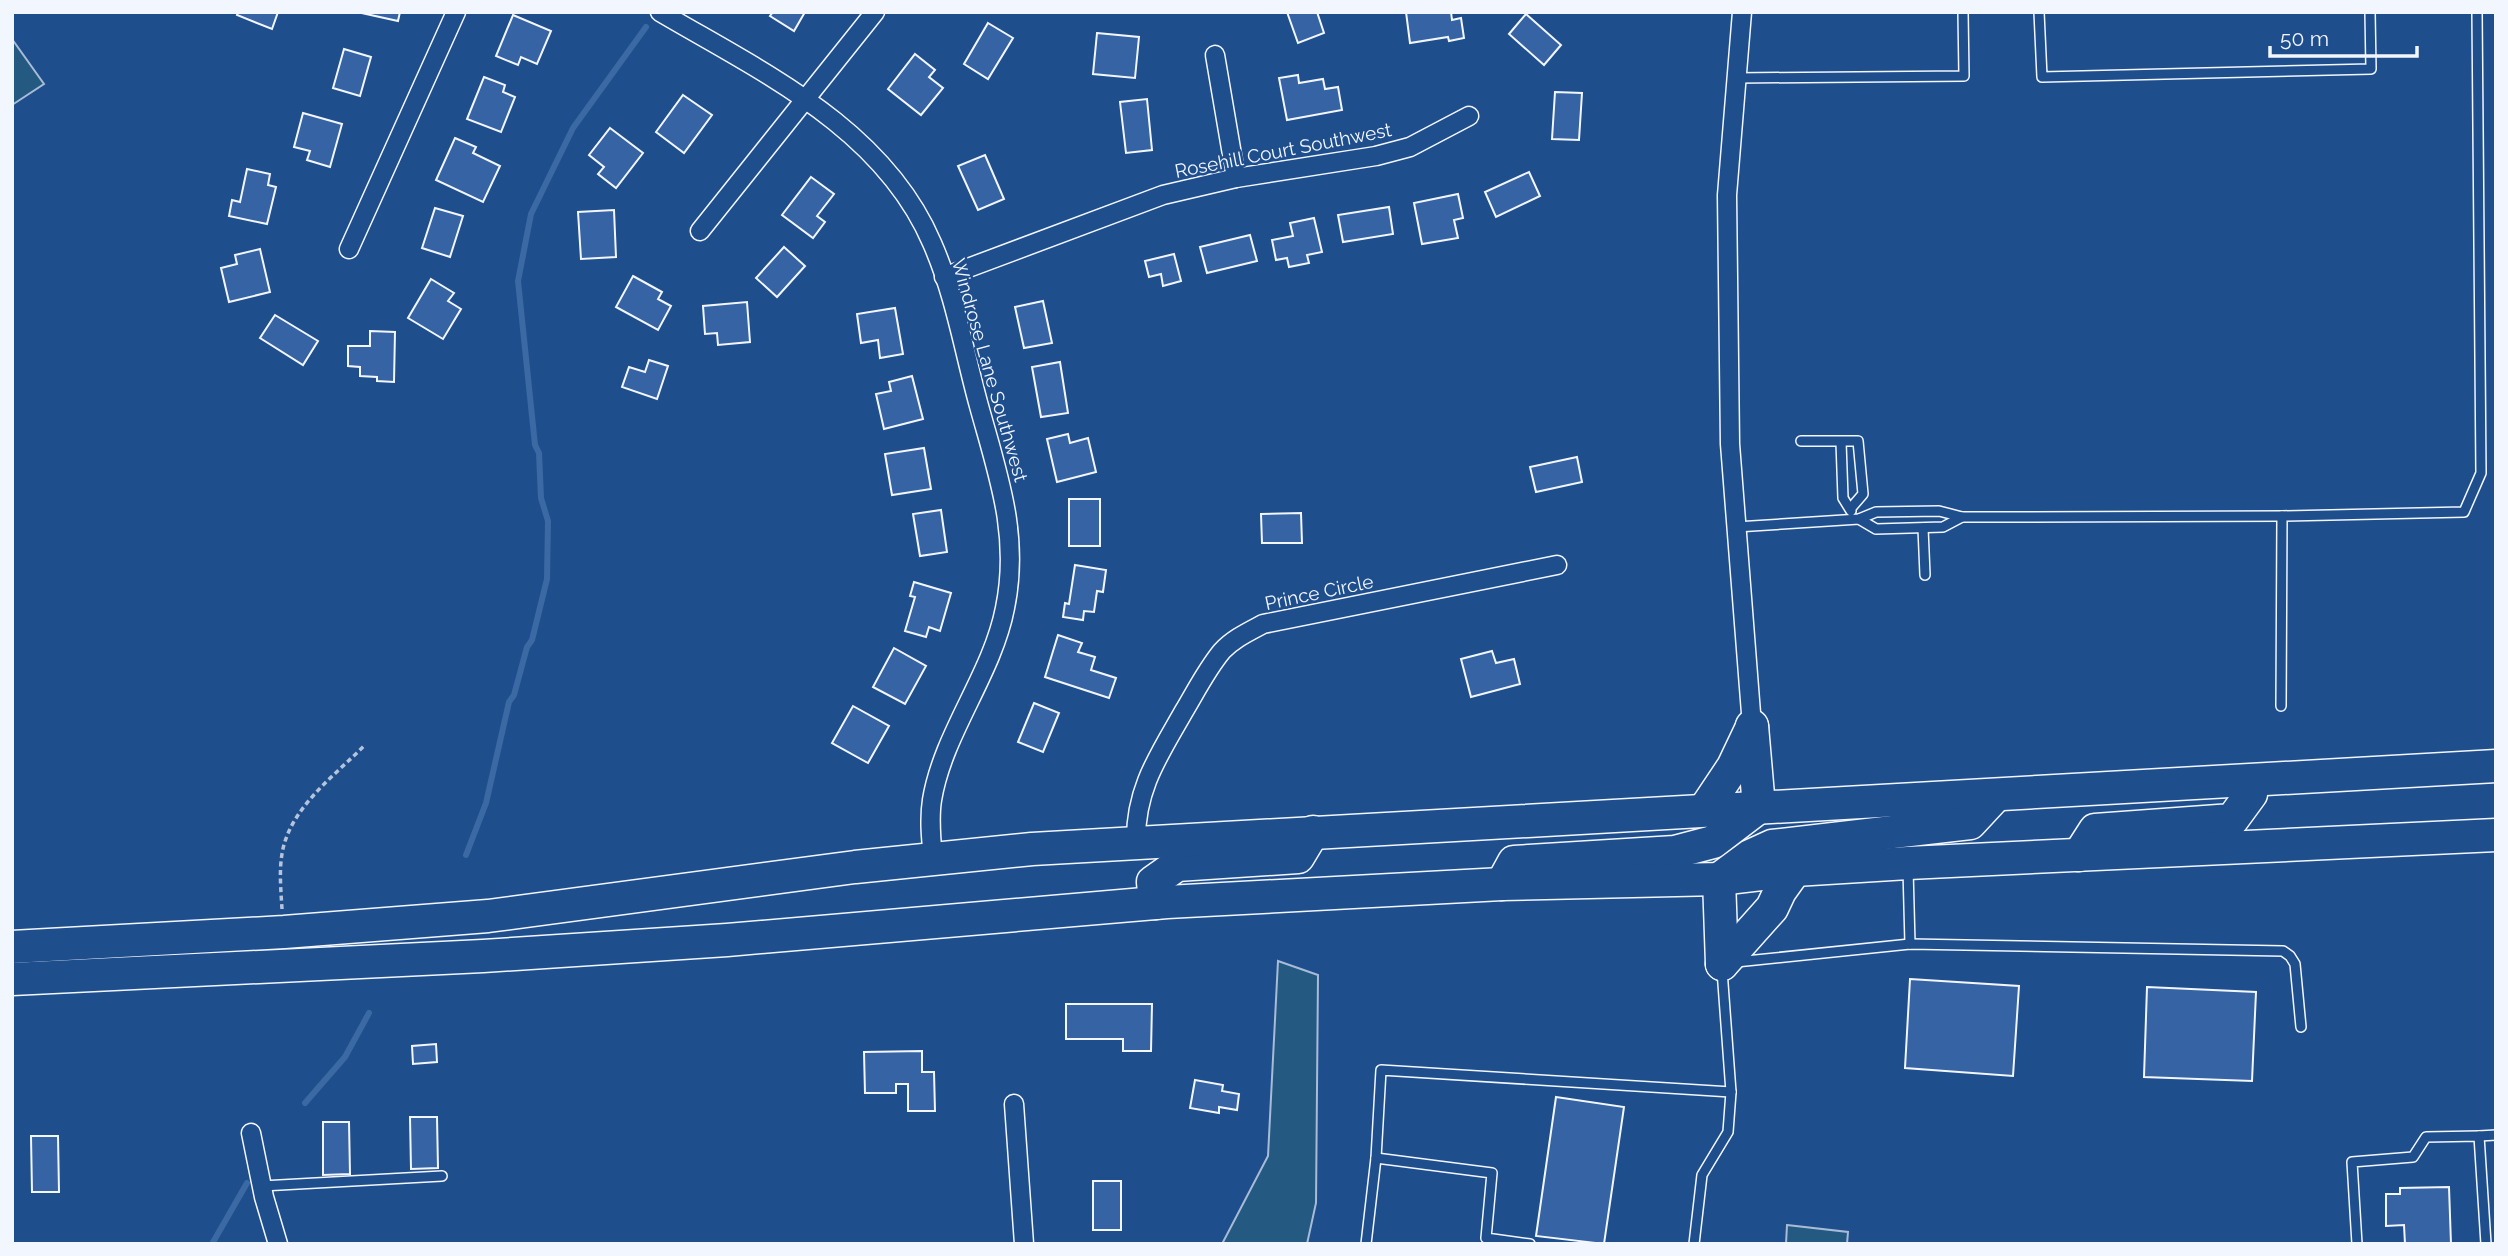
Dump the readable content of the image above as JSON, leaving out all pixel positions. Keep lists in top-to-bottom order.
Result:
{
  "streets": {
    "street": ["Rosehill Court Southwest", "Windrose Lane Southwest", "Prince Circle"]
  },
  "crossings": [
    ["Rosehill Court Southwest", "Windrose Lane Southwest"]
  ],
  "scale_bar": "50 m"
}
